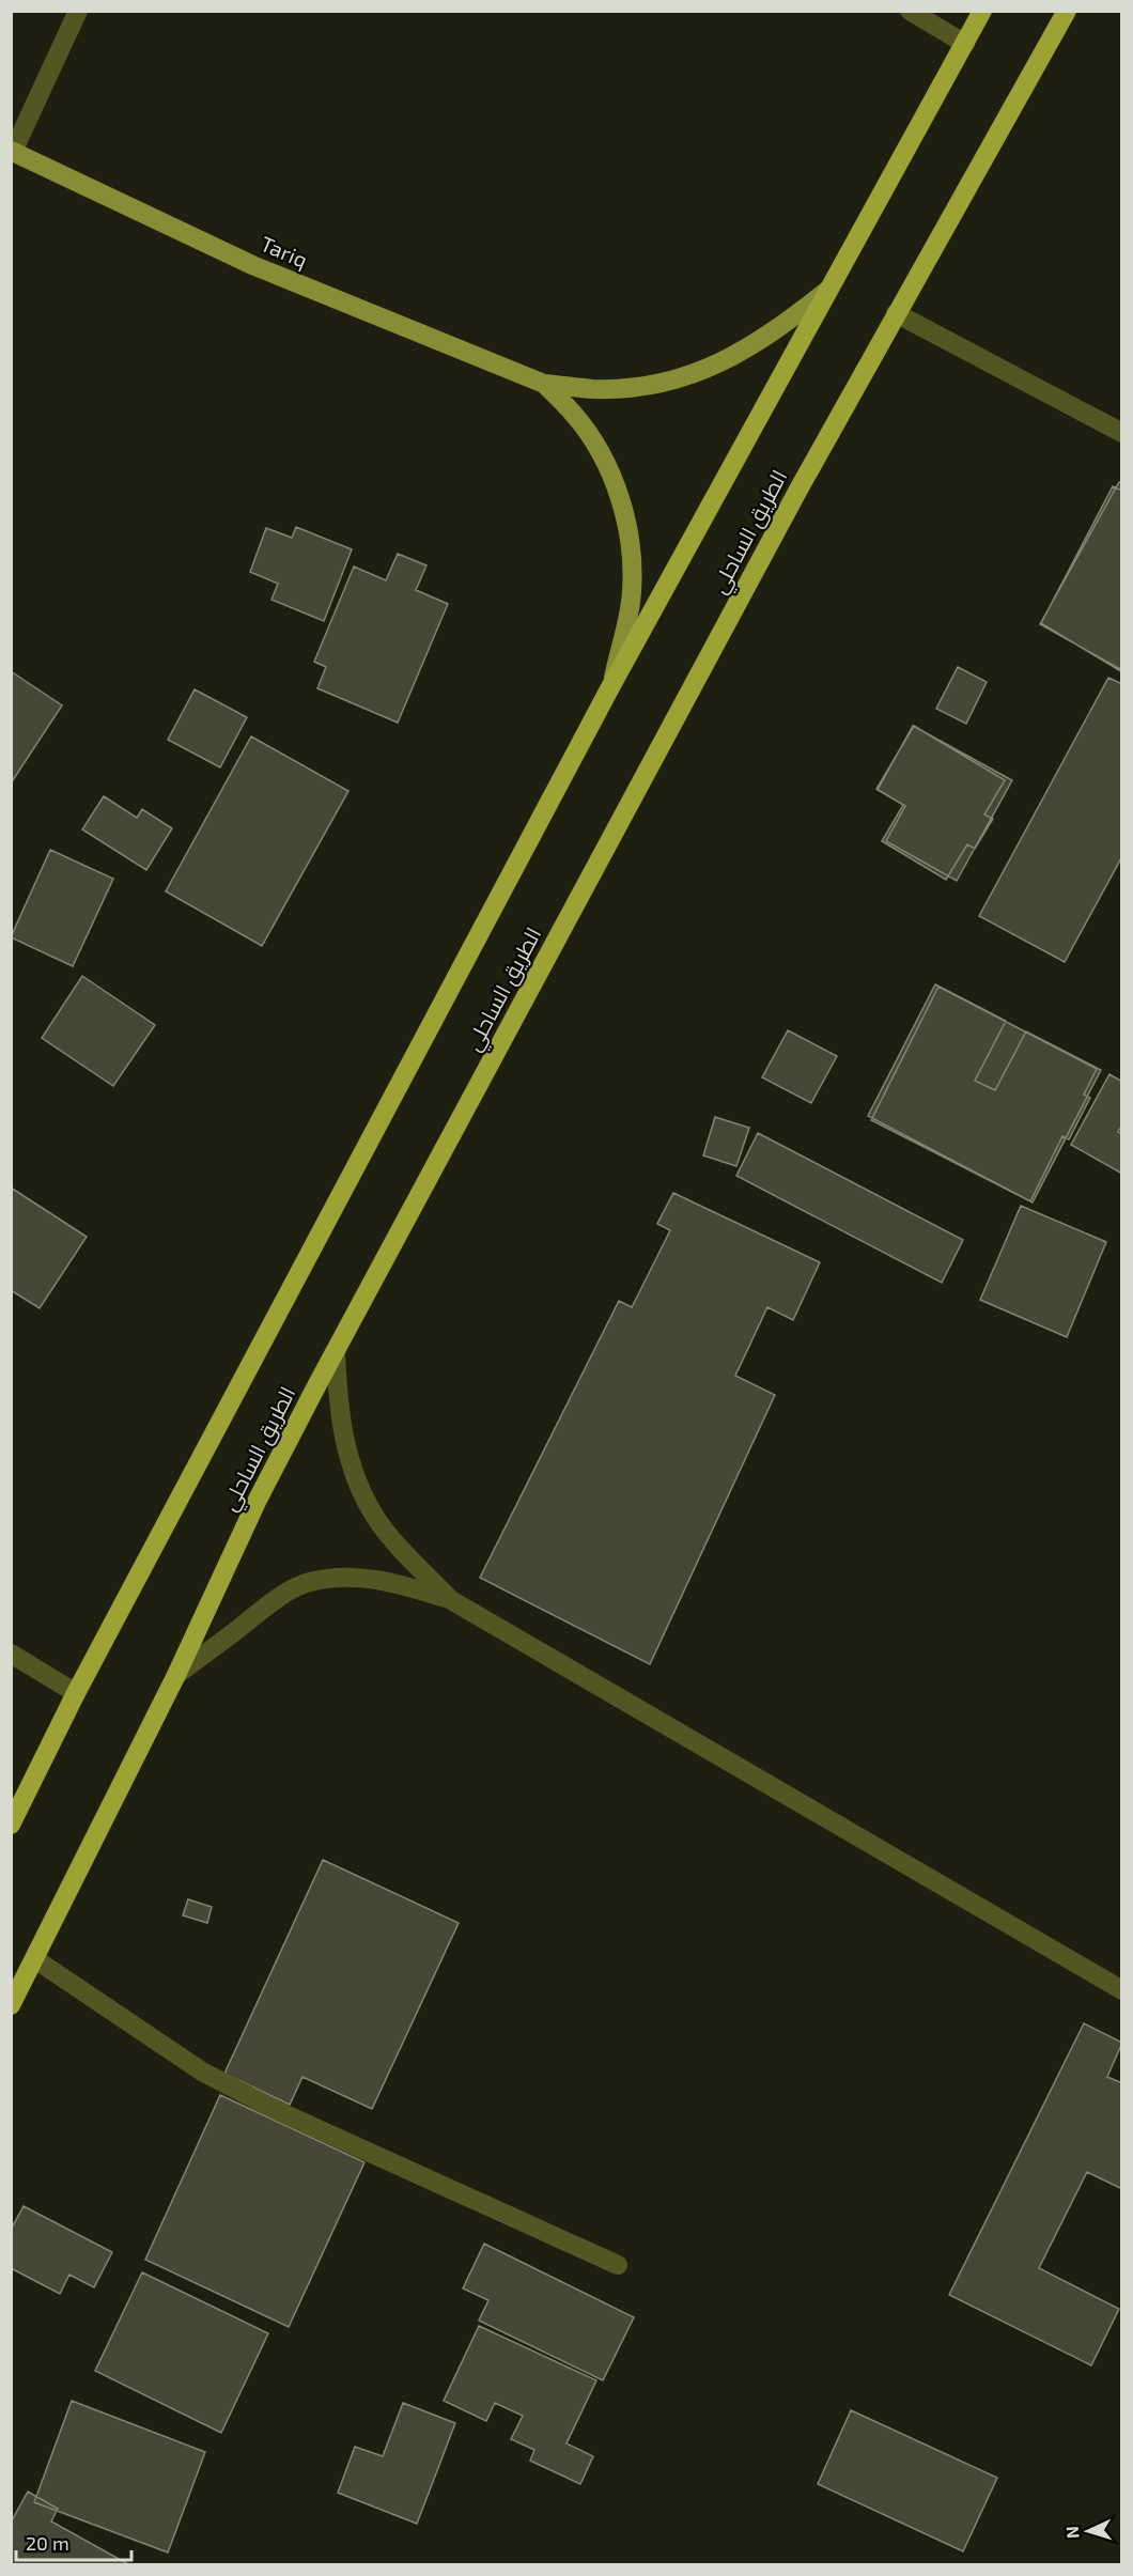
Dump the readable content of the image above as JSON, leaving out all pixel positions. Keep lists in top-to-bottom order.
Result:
{
  "streets": {
    "highway": ["الطريق الساحلي"],
    "main road": ["Tariq"]
  },
  "scale_bar": "20 m",
  "north": "left"
}
